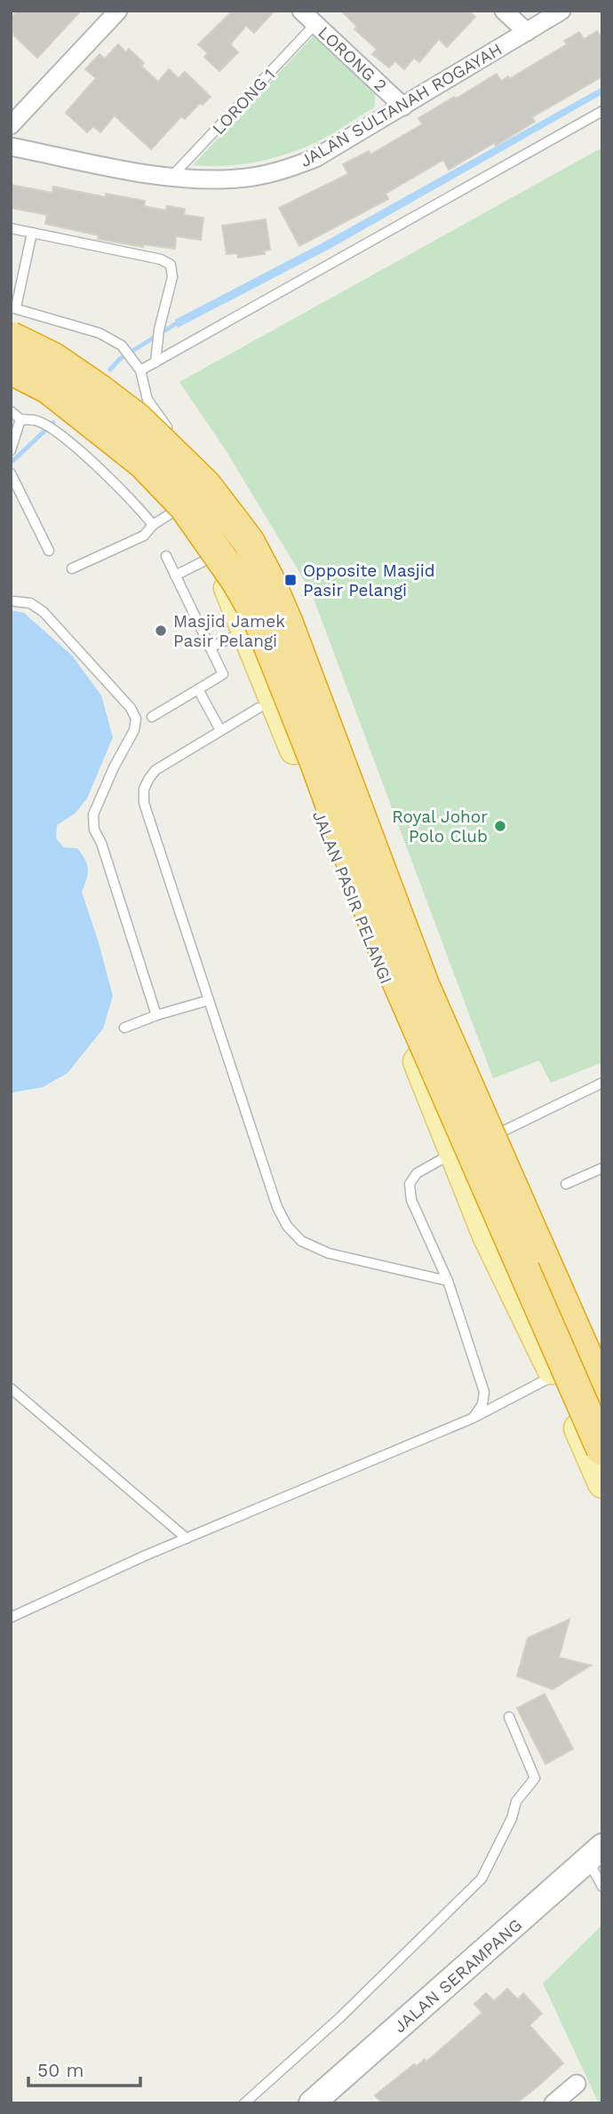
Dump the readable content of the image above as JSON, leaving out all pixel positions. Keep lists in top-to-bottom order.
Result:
{
  "streets": {
    "main road": ["JALAN PASIR PELANGI", "JALAN SERAMPANG"],
    "street": ["LORONG 2", "JALAN SULTANAH ROGAYAH"],
    "lane": ["LORONG 1"]
  },
  "crossings": [
    ["LORONG 2", "LORONG 1"],
    ["LORONG 2", "JALAN SULTANAH ROGAYAH"],
    ["LORONG 1", "JALAN SULTANAH ROGAYAH"]
  ],
  "places": {
    "transit": ["Opposite Masjid Pasir Pelangi"],
    "other": ["Masjid Jamek Pasir Pelangi", "Royal Johor Polo Club"]
  },
  "scale_bar": "50 m"
}
